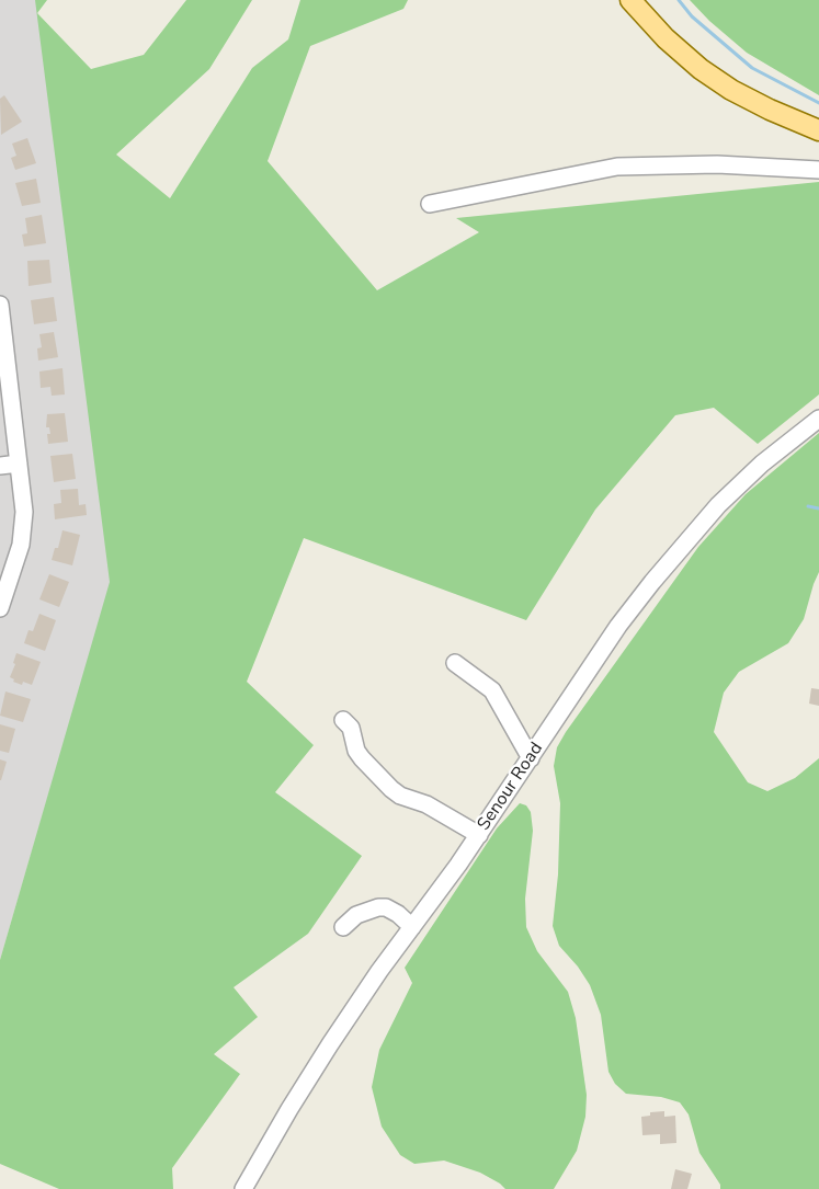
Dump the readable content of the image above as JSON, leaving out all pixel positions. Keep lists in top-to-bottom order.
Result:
{
  "streets": {
    "street": ["Senour Road"]
  }
}
